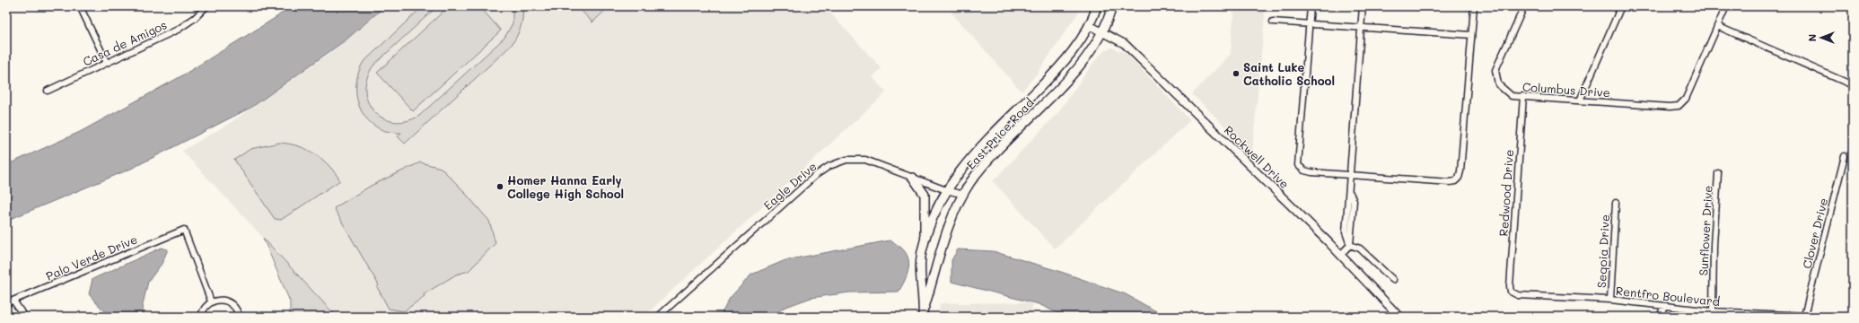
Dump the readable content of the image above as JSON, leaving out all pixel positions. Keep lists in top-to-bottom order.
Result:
{
  "streets": {
    "main road": ["East Price Road"],
    "street": [
      "Casa de Amigos",
      "Columbus Drive",
      "Rockwell Drive",
      "Eagle Drive",
      "Redwood Drive",
      "Sunflower Drive",
      "Clover Drive",
      "Seqoia Drive",
      "Palo Verde Drive",
      "Rentfro Boulevard"
    ]
  },
  "crossings": [
    ["Columbus Drive", "Redwood Drive"],
    ["East Price Road", "Rockwell Drive"],
    ["East Price Road", "Eagle Drive"],
    ["Redwood Drive", "Rentfro Boulevard"],
    ["Sunflower Drive", "Rentfro Boulevard"],
    ["Clover Drive", "Rentfro Boulevard"],
    ["Seqoia Drive", "Rentfro Boulevard"]
  ],
  "places": ["Saint Luke Catholic School", "Homer Hanna Early College High School"],
  "north": "left"
}
